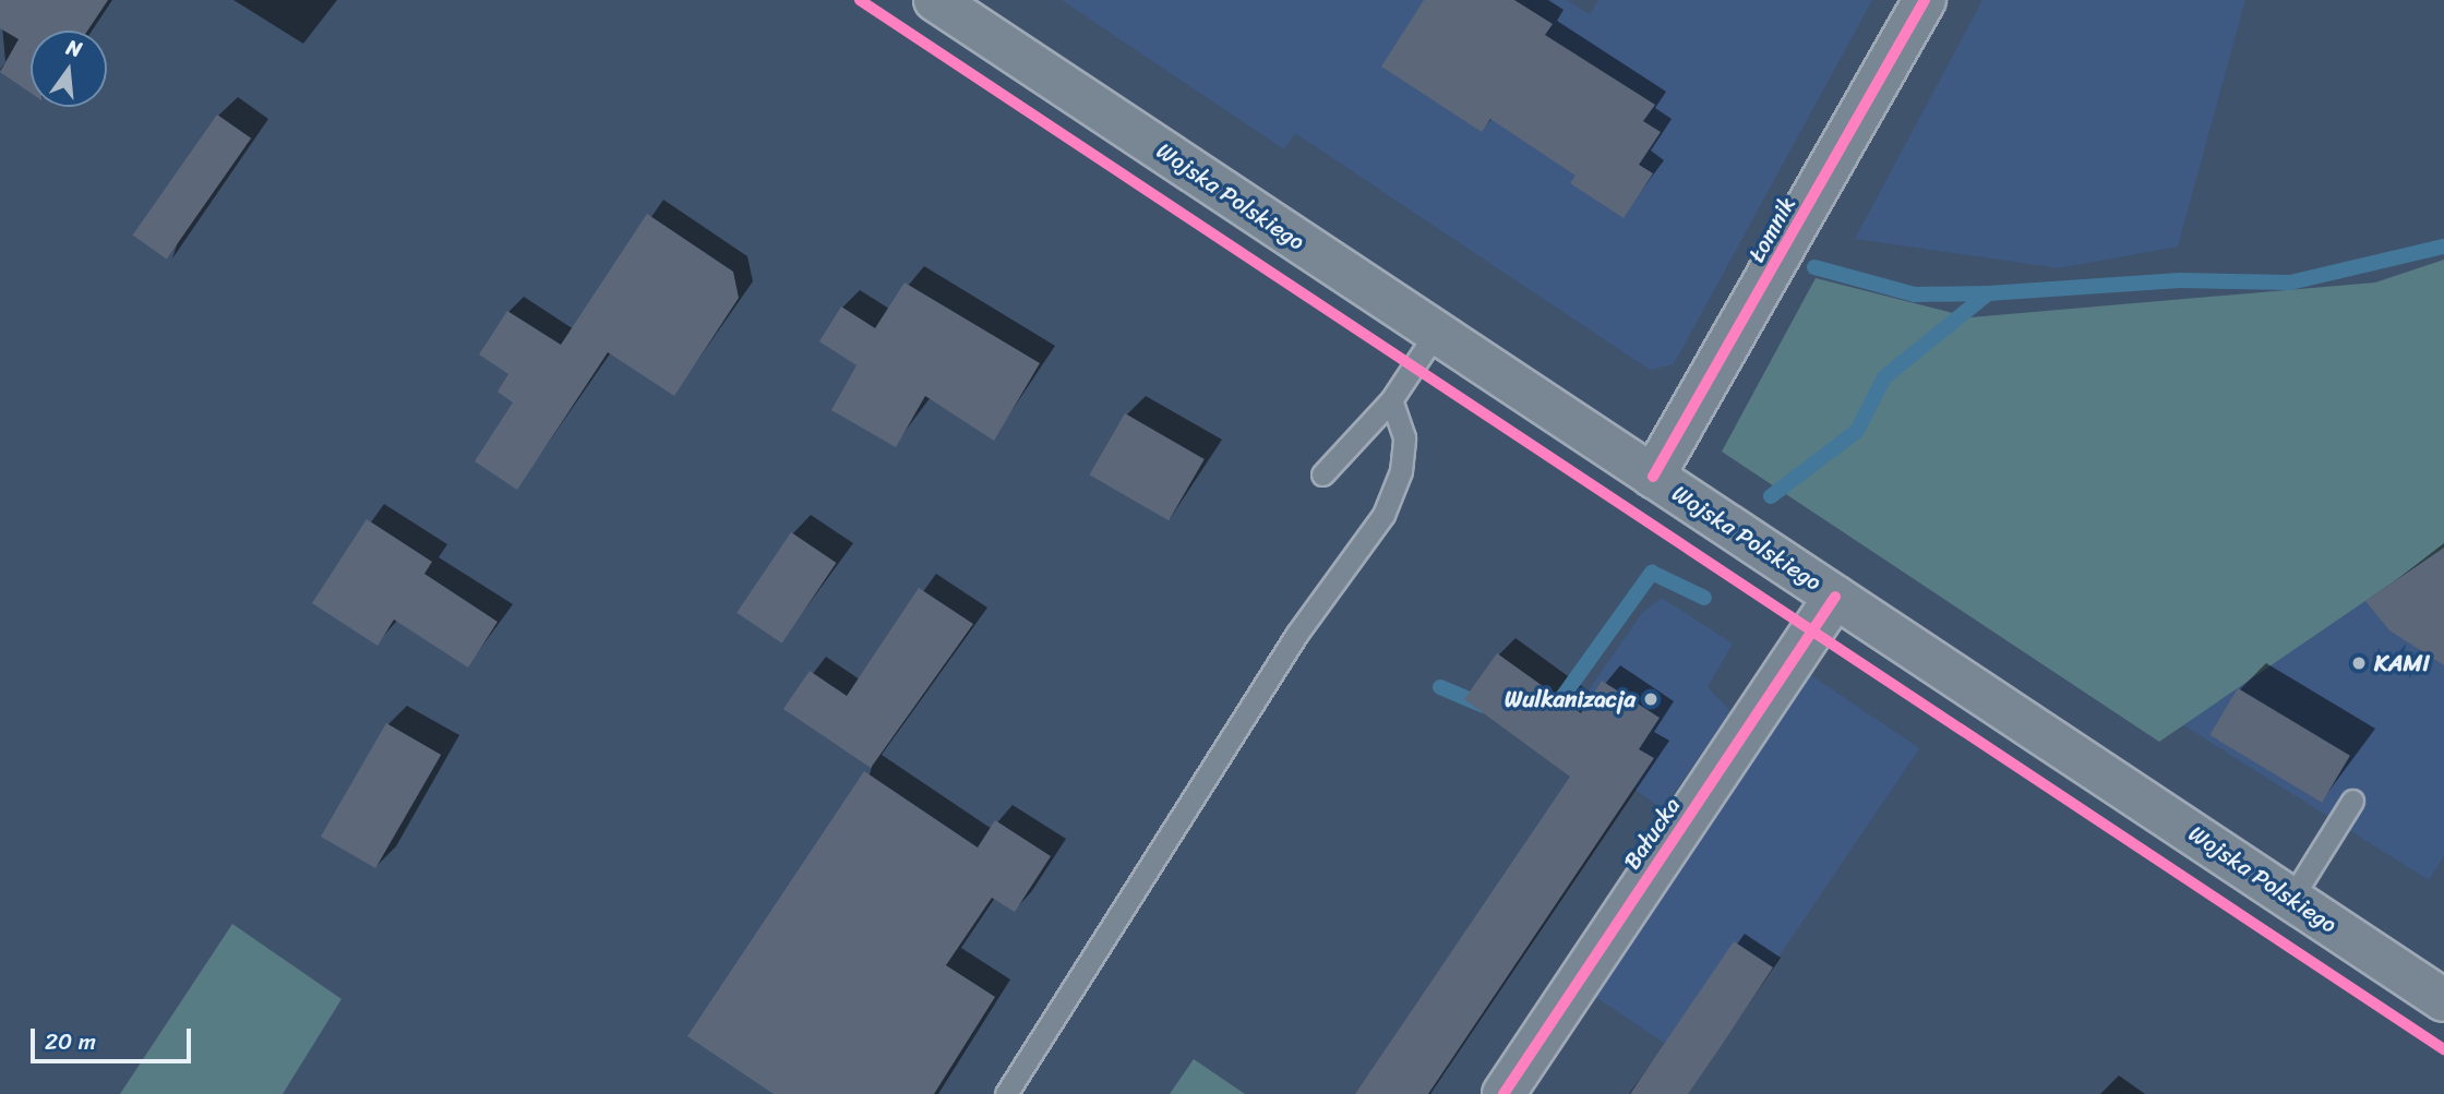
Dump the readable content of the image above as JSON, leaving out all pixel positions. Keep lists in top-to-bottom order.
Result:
{
  "streets": {
    "main road": ["Wojska Polskiego", "Łomnik", "Bałucka"]
  },
  "crossings": [
    ["Wojska Polskiego", "Łomnik"],
    ["Wojska Polskiego", "Bałucka"]
  ],
  "places": ["KAMI", "Wulkanizacja"],
  "scale_bar": "20 m",
  "north": "top"
}
